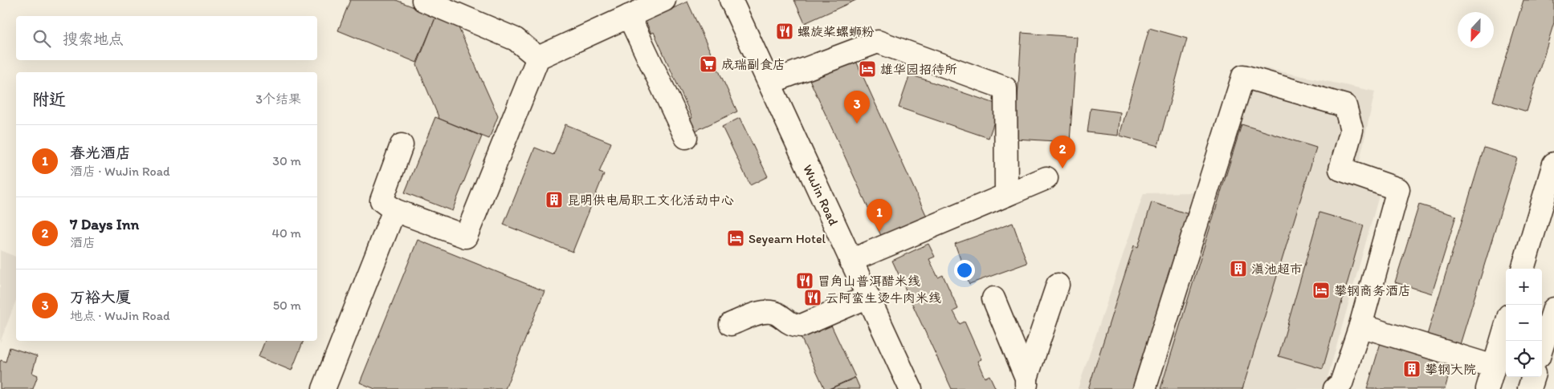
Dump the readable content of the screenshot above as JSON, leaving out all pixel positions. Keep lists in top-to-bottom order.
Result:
{
  "streets": {
    "street": ["WuJin Road"]
  },
  "places": {
    "restaurant": ["螺旋桨螺蛳粉", "冒角山普洱醋米线", "云阿蛮生烫牛肉米线"],
    "supermarket": ["成瑞副食店"],
    "hotel": ["雄华园招待所", "Seyearn Hotel", "攀钢商务酒店"],
    "building": ["昆明供电局职工文化活动中心", "滇池超市", "攀钢大院"]
  },
  "north": "bottom",
  "page": {
    "search": "搜索地点",
    "heading": ["附近", "3个结果"],
    "pins": ["3", "2", "1"],
    "list": [
      {
        "mark": "1",
        "name": "春光酒店",
        "note": "酒店 · WuJin Road",
        "value": "30 m"
      },
      {
        "mark": "2",
        "name": "7 Days Inn",
        "note": "酒店",
        "value": "40 m"
      },
      {
        "mark": "3",
        "name": "万裕大厦",
        "note": "地点 · WuJin Road",
        "value": "50 m"
      }
    ],
    "map_buttons": ["+", "−"]
  }
}
